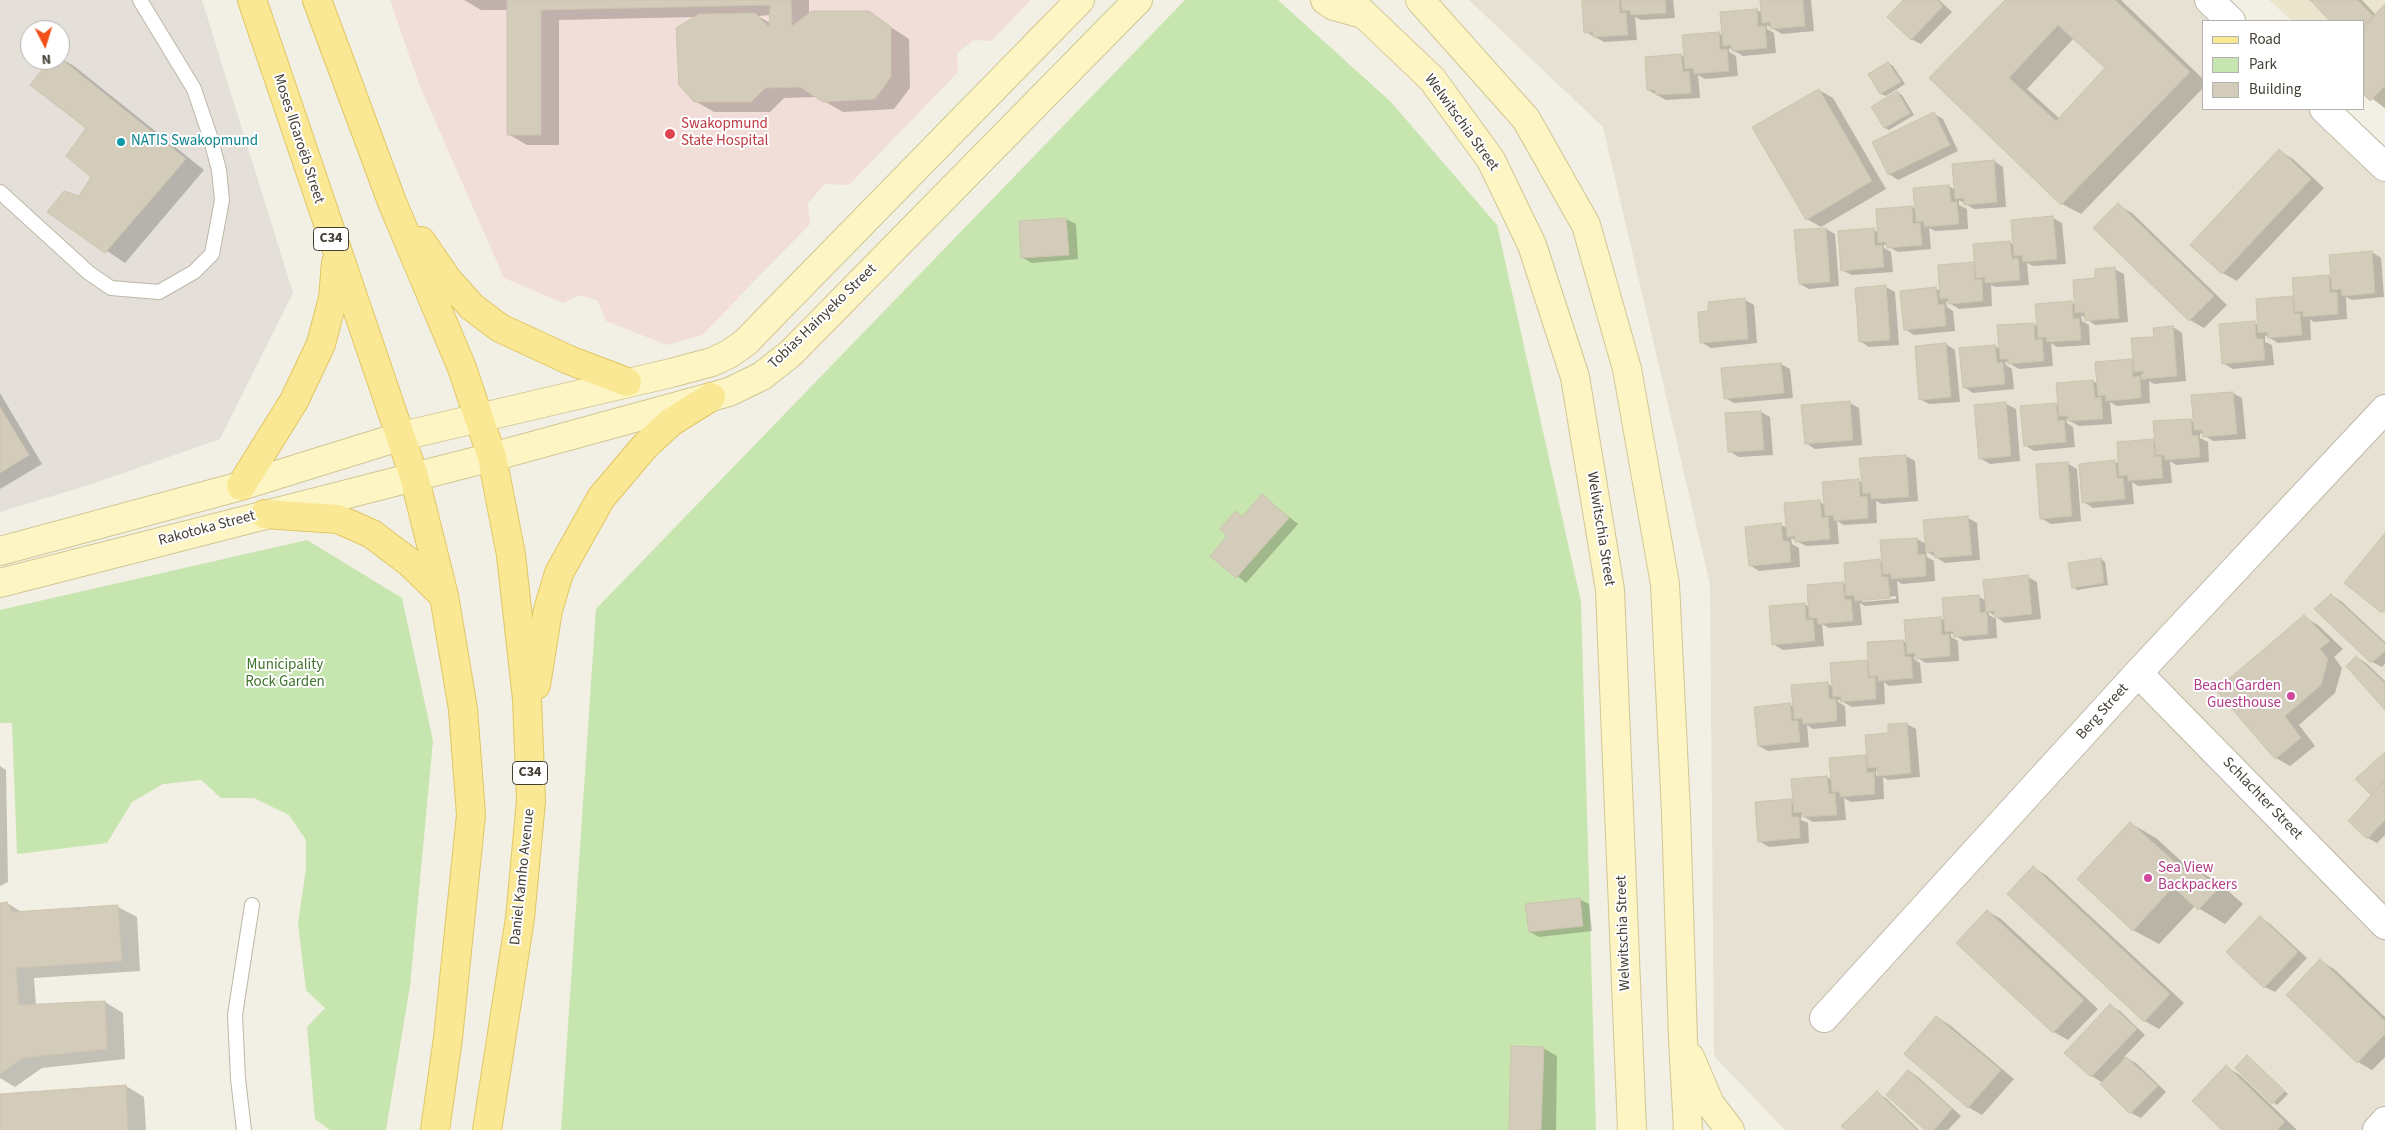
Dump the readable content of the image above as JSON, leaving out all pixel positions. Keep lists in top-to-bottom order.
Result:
{
  "streets": {
    "main road": ["Moses ǁGaroëb Street", "C34", "Daniel Kamho Avenue"],
    "street": [
      "Welwitschia Street",
      "Tobias Hainyeko Street",
      "Rakotoka Street",
      "Berg Street",
      "Schlachter Street"
    ]
  },
  "crossings": [
    ["Moses ǁGaroëb Street", "C34"],
    ["Moses ǁGaroëb Street", "Tobias Hainyeko Street"],
    ["Moses ǁGaroëb Street", "Rakotoka Street"],
    ["C34", "Tobias Hainyeko Street"],
    ["C34", "Rakotoka Street"],
    ["C34", "Daniel Kamho Avenue"],
    ["Tobias Hainyeko Street", "Rakotoka Street"],
    ["Tobias Hainyeko Street", "Daniel Kamho Avenue"],
    ["Berg Street", "Schlachter Street"]
  ],
  "parks": ["Municipality Rock Garden"],
  "places": [
    "Swakopmund State Hospital",
    "NATIS Swakopmund",
    "Beach Garden Guesthouse",
    "Sea View Backpackers"
  ],
  "legend": ["Road", "Park", "Building"],
  "north": "bottom"
}
